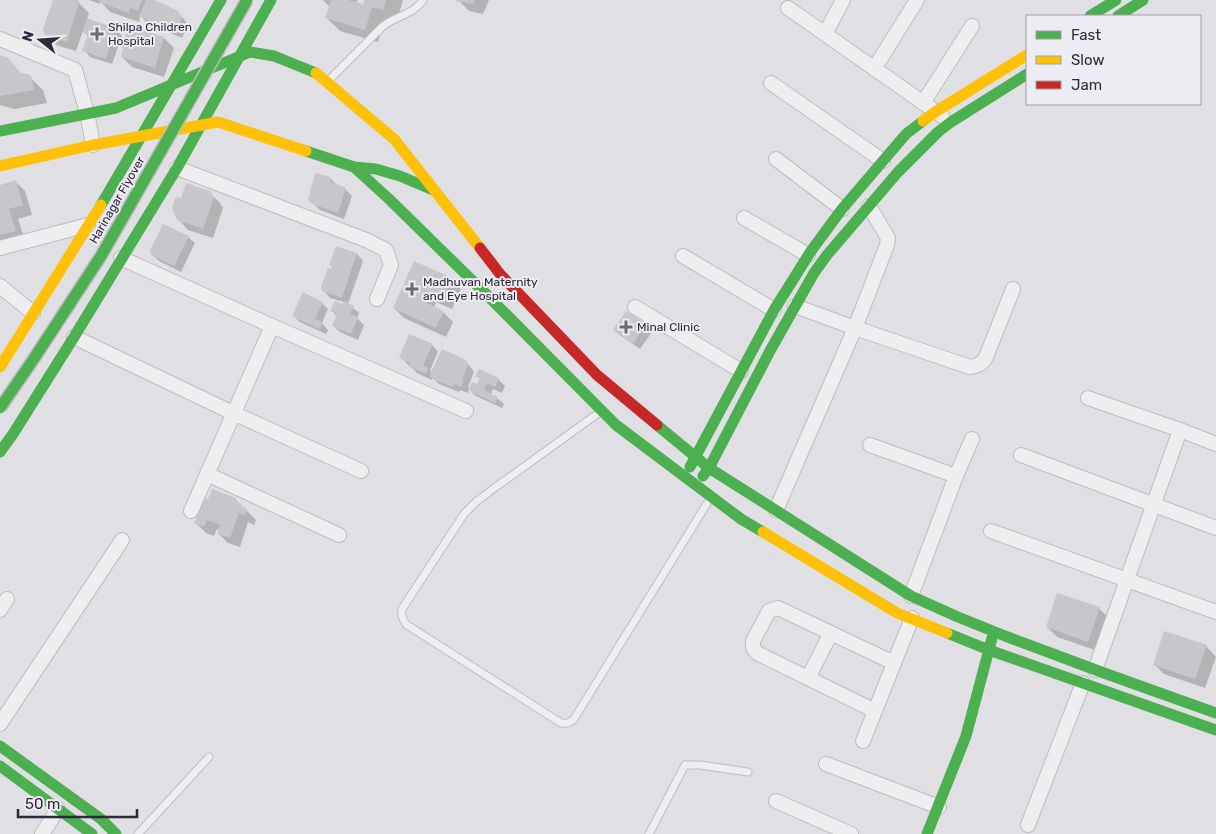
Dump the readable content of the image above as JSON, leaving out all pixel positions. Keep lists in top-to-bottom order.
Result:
{
  "streets": {
    "street": ["Harinagar Flyover"]
  },
  "places": {
    "health": ["Shilpa Children Hospital", "Madhuvan Maternity and Eye Hospital", "Minal Clinic"]
  },
  "legend": ["Fast", "Slow", "Jam"],
  "scale_bar": "50 m",
  "north": "left"
}
